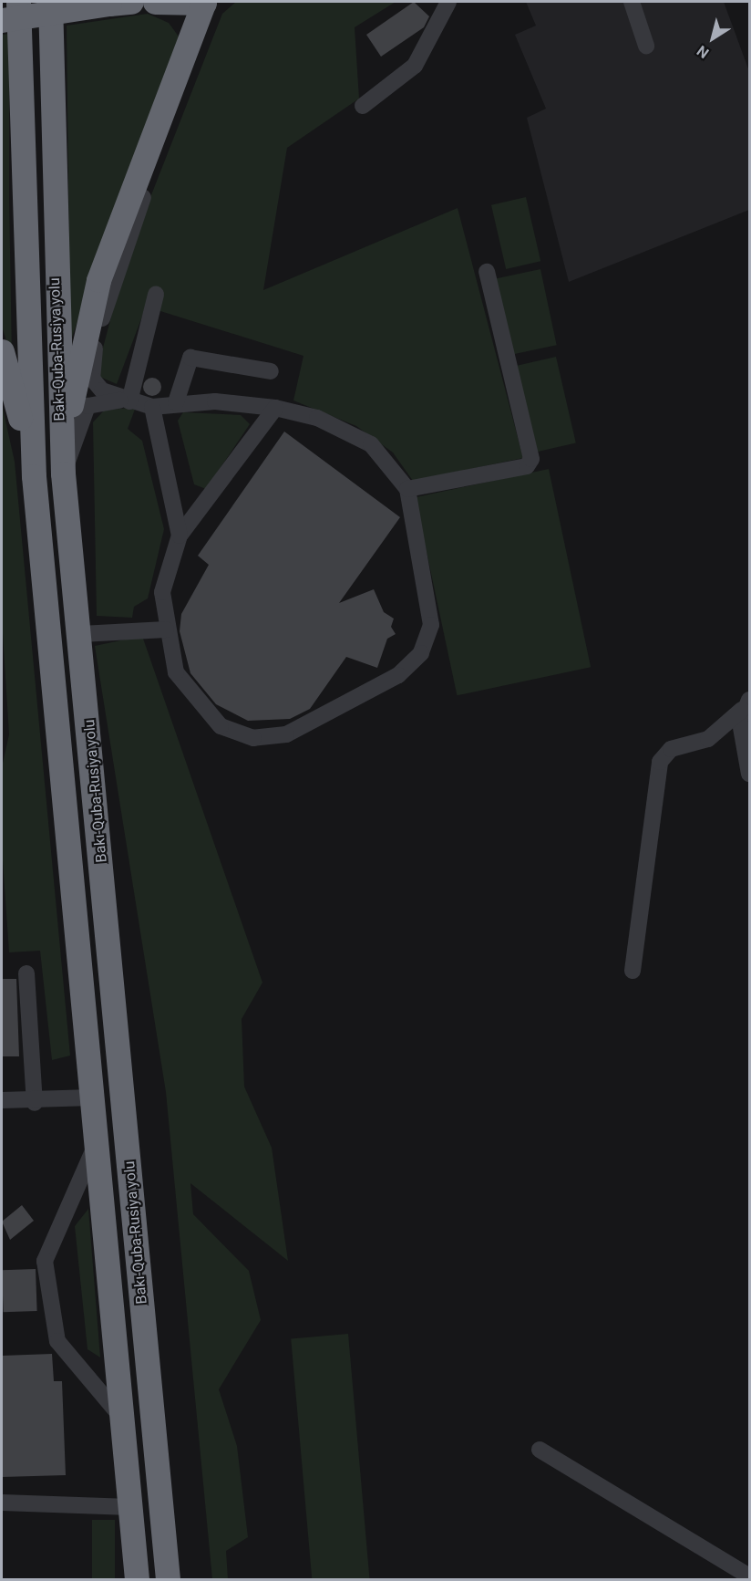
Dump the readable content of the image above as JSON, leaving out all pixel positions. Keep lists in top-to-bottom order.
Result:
{
  "streets": {
    "highway": ["Bakı-Quba-Rusiya yolu"]
  },
  "north": "bottom left"
}
